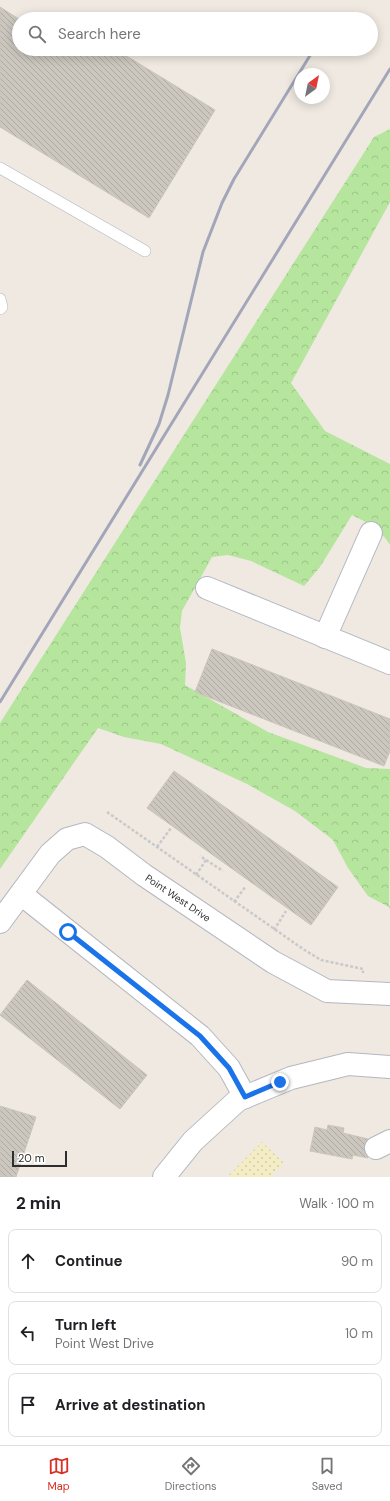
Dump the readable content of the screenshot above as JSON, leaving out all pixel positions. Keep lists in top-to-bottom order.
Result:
{
  "streets": {
    "street": ["Point West Drive"]
  },
  "scale_bar": "20 m",
  "north": "top right",
  "page": {
    "search": "Search here",
    "scale": "20 m",
    "heading": ["2 min", "Walk · 100 m"],
    "list": [
      ["Continue", "90 m"],
      ["Turn left", "Point West Drive", "10 m"],
      "Arrive at destination"
    ],
    "nav": ["Map", "Directions", "Saved"]
  }
}
